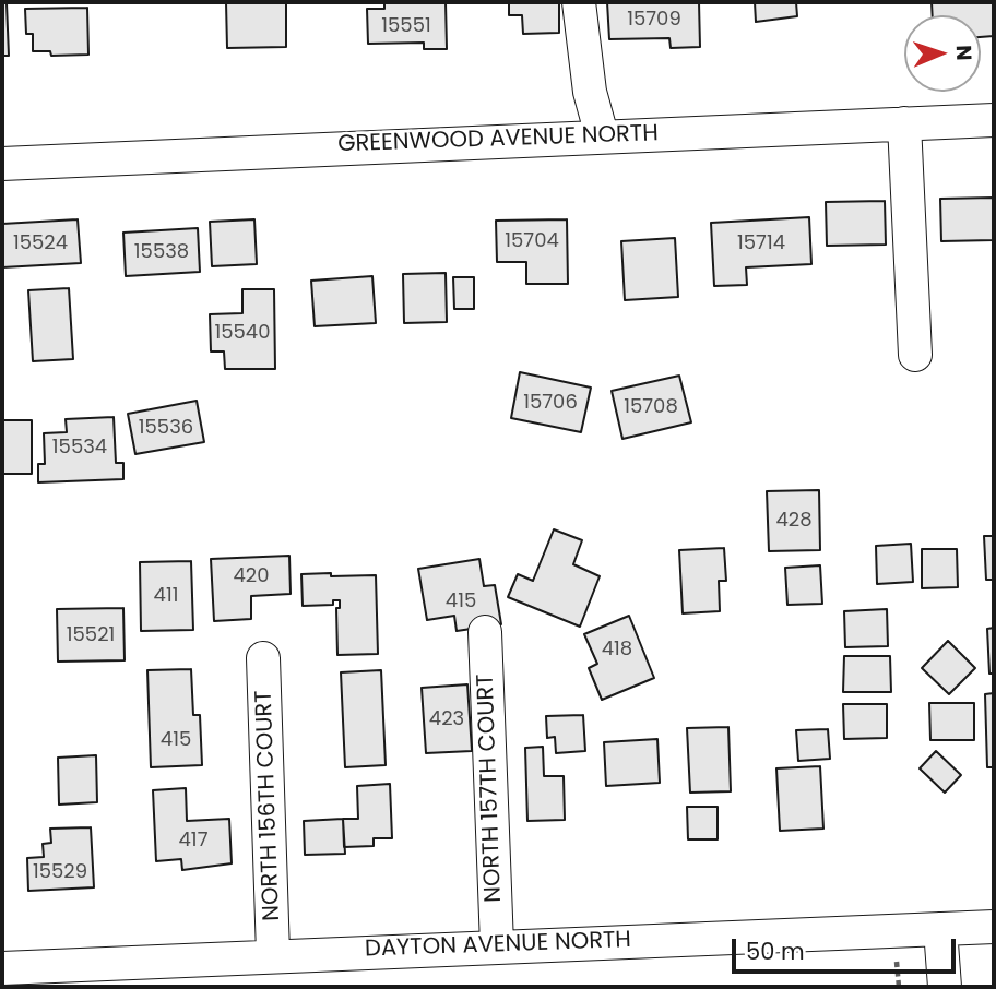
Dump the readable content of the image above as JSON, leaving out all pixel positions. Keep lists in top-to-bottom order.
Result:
{
  "streets": {
    "street": [
      "GREENWOOD AVENUE NORTH",
      "NORTH 157TH COURT",
      "NORTH 156TH COURT",
      "DAYTON AVENUE NORTH"
    ]
  },
  "crossings": [
    ["NORTH 157TH COURT", "DAYTON AVENUE NORTH"],
    ["NORTH 156TH COURT", "DAYTON AVENUE NORTH"]
  ],
  "house_numbers": [
    "15709",
    "15551",
    "15704",
    "15524",
    "15714",
    "15538",
    "15540",
    "15706",
    "15708",
    "15536",
    "15534",
    "428",
    "420",
    "411",
    "415",
    "15521",
    "418",
    "423",
    "415",
    "417",
    "15529"
  ],
  "scale_bar": "50 m",
  "north": "right"
}
